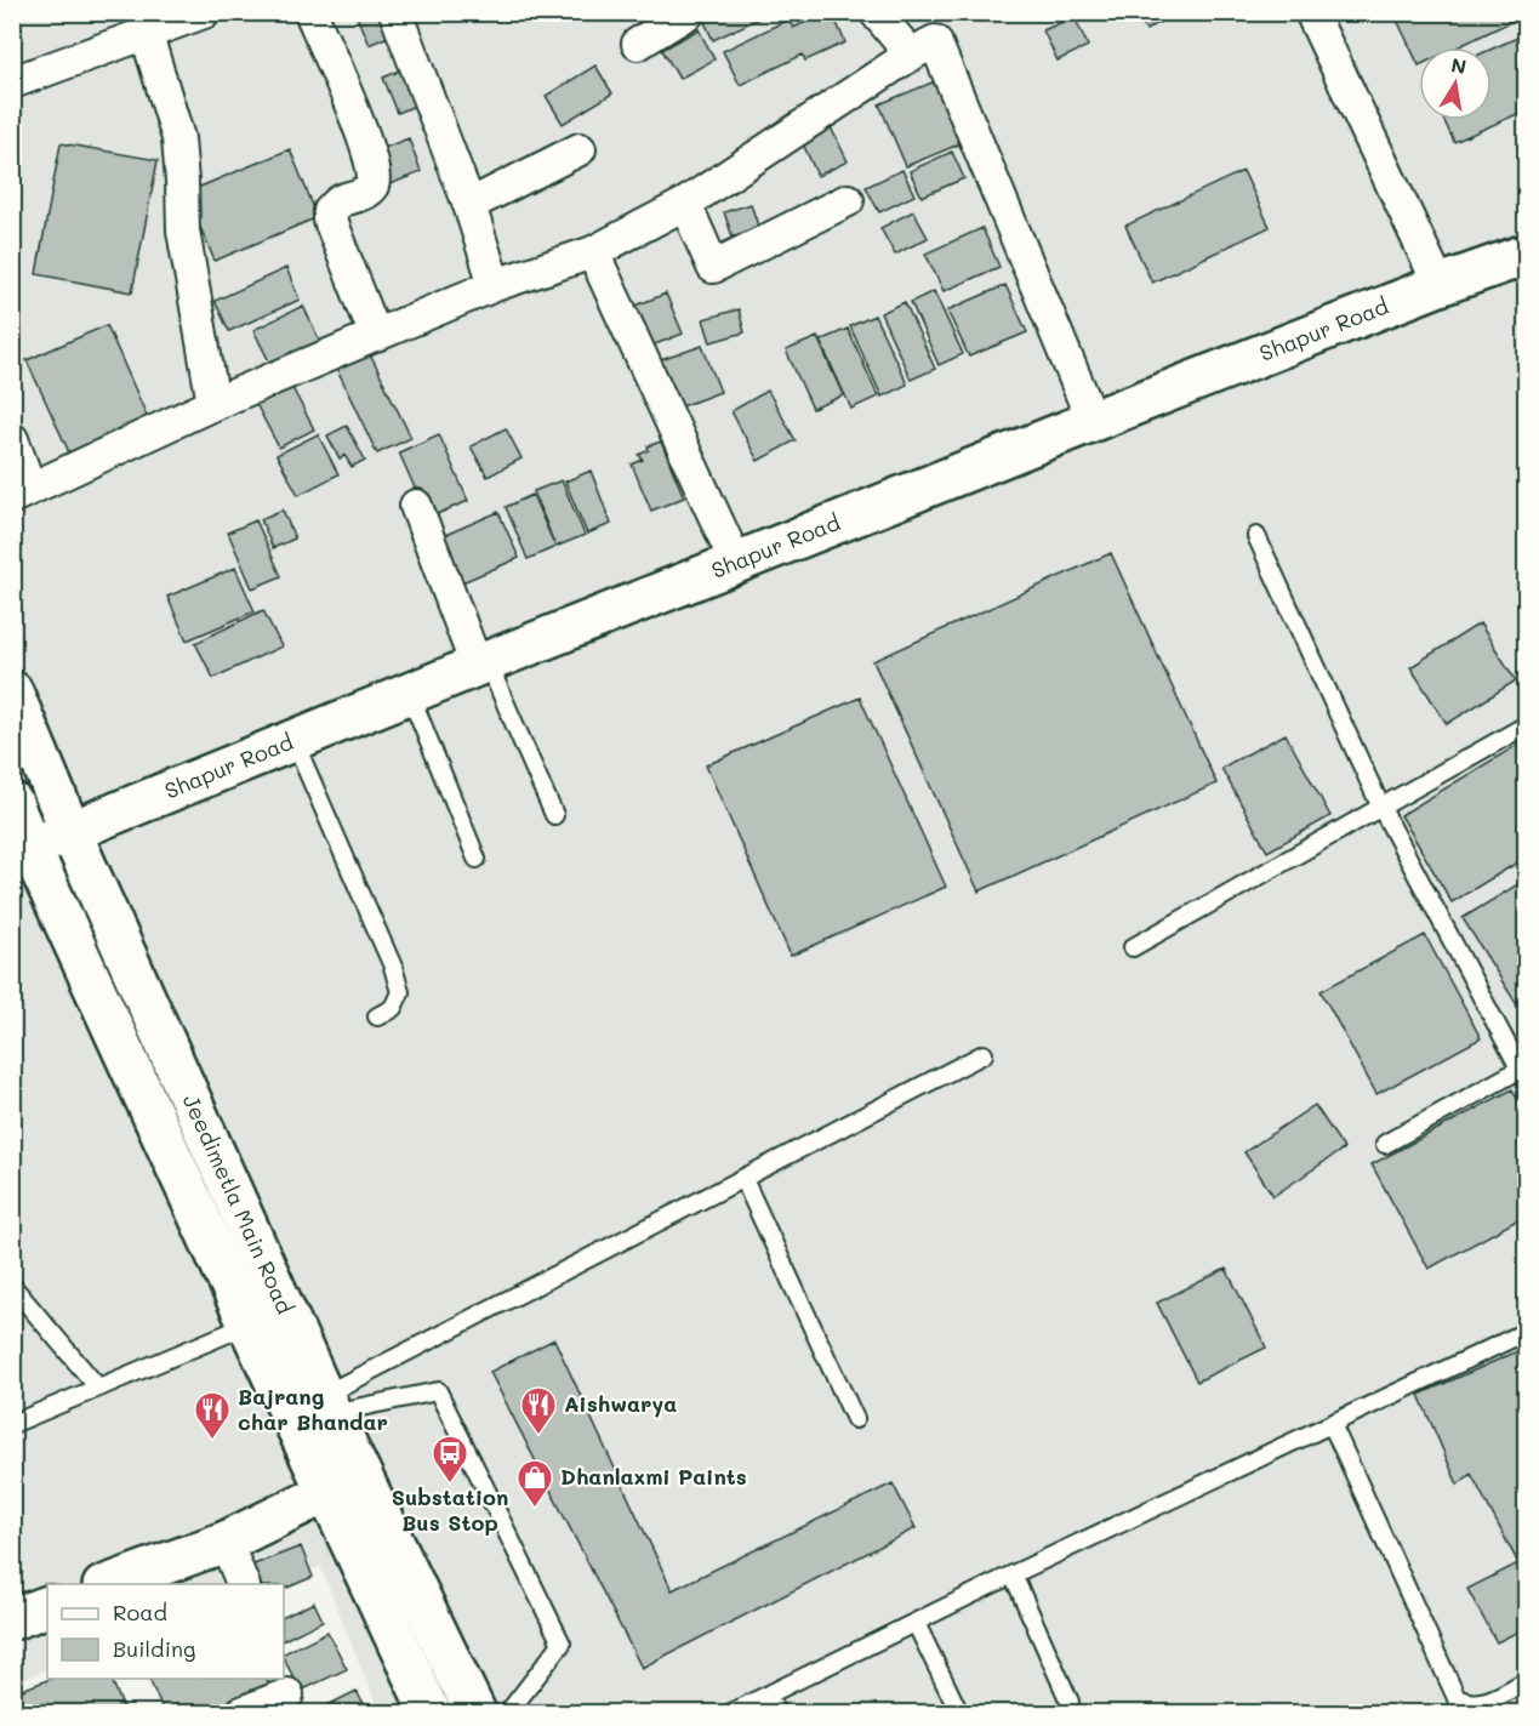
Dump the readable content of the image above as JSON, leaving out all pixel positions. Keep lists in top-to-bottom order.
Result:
{
  "streets": {
    "main road": ["Shapur Road", "Jeedimetla Main Road"]
  },
  "crossings": [
    ["Shapur Road", "Jeedimetla Main Road"]
  ],
  "places": {
    "restaurant": ["Aishwarya", "Bajrang char Bhandar"],
    "bus stop": ["Substation Bus Stop"],
    "shop": ["Dhanlaxmi Paints"]
  },
  "legend": ["Road", "Building"],
  "north": "top"
}
